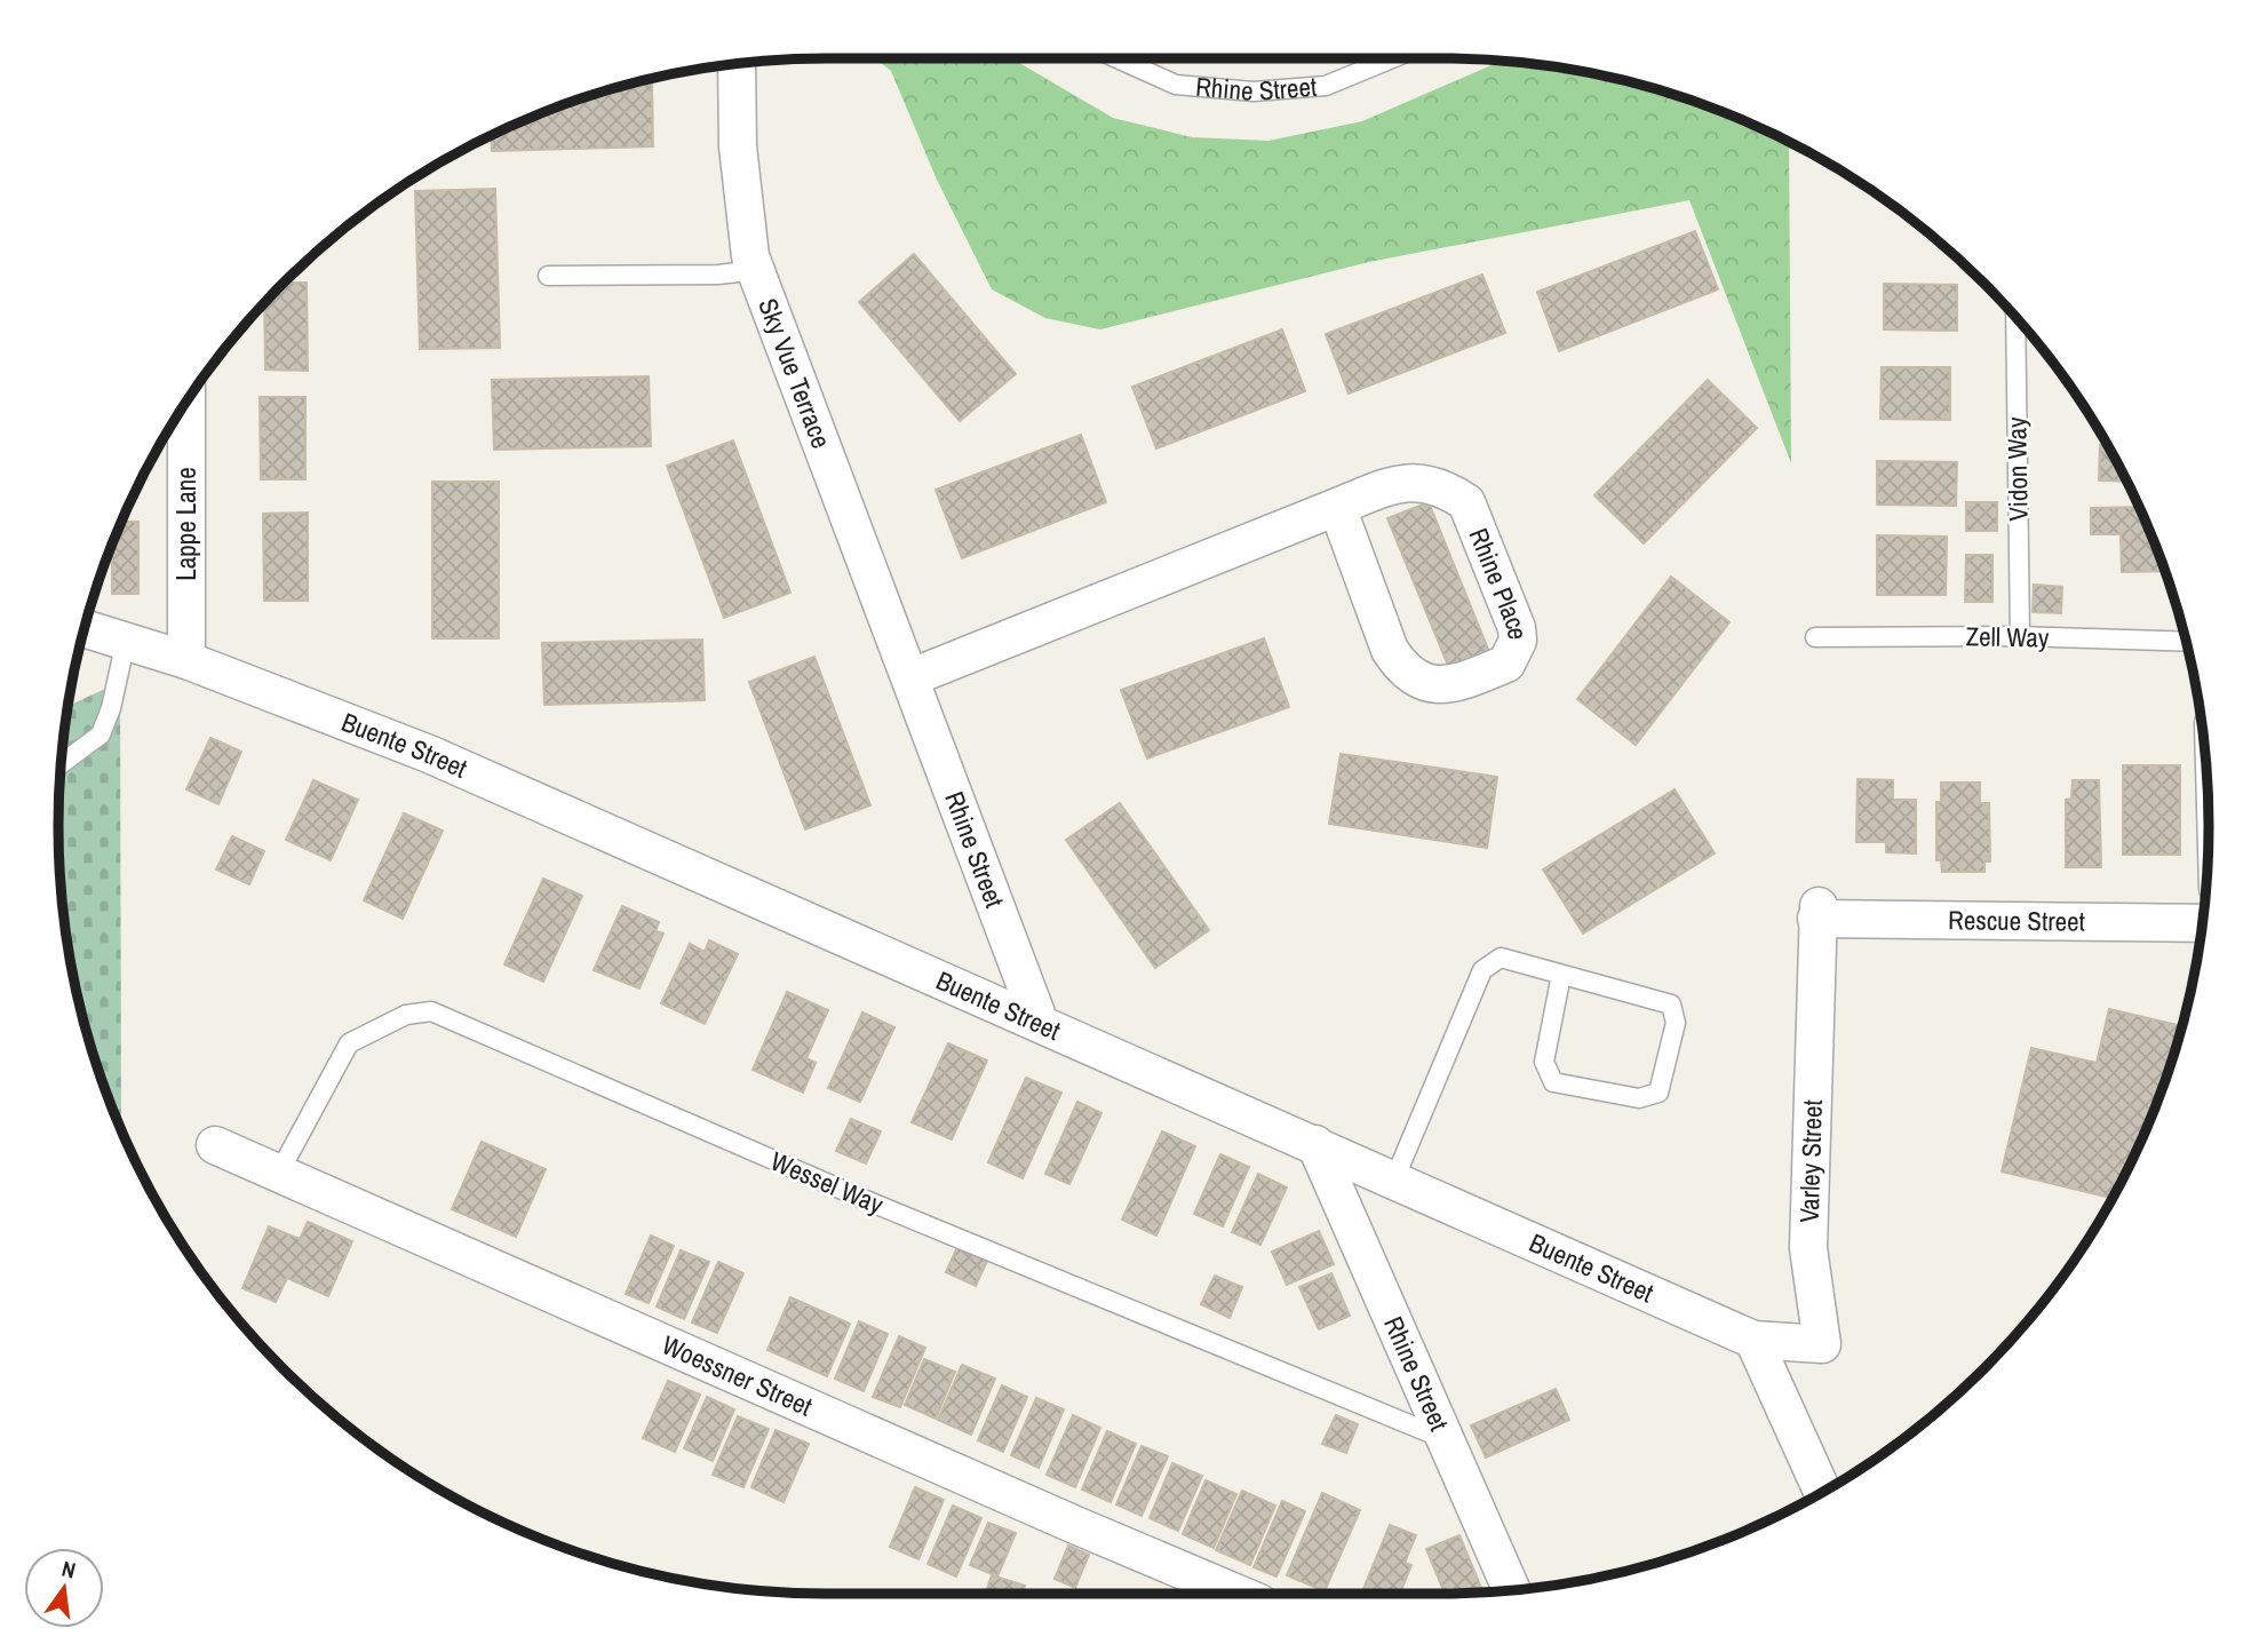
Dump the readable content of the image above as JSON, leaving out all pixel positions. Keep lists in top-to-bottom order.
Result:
{
  "streets": {
    "street": [
      "Rhine Street",
      "Sky Vue Terrace",
      "Lappe Lane",
      "Rhine Place",
      "Buente Street",
      "Rescue Street",
      "Varley Street",
      "Woessner Street"
    ],
    "lane": ["Vidon Way", "Zell Way", "Wessel Way"]
  },
  "crossings": [
    ["Rhine Street", "Sky Vue Terrace"],
    ["Rhine Street", "Rhine Place"],
    ["Rhine Street", "Buente Street"],
    ["Rhine Street", "Wessel Way"],
    ["Sky Vue Terrace", "Rhine Place"],
    ["Vidon Way", "Zell Way"],
    ["Lappe Lane", "Buente Street"],
    ["Buente Street", "Varley Street"],
    ["Rescue Street", "Varley Street"],
    ["Wessel Way", "Woessner Street"]
  ],
  "north": "top"
}
